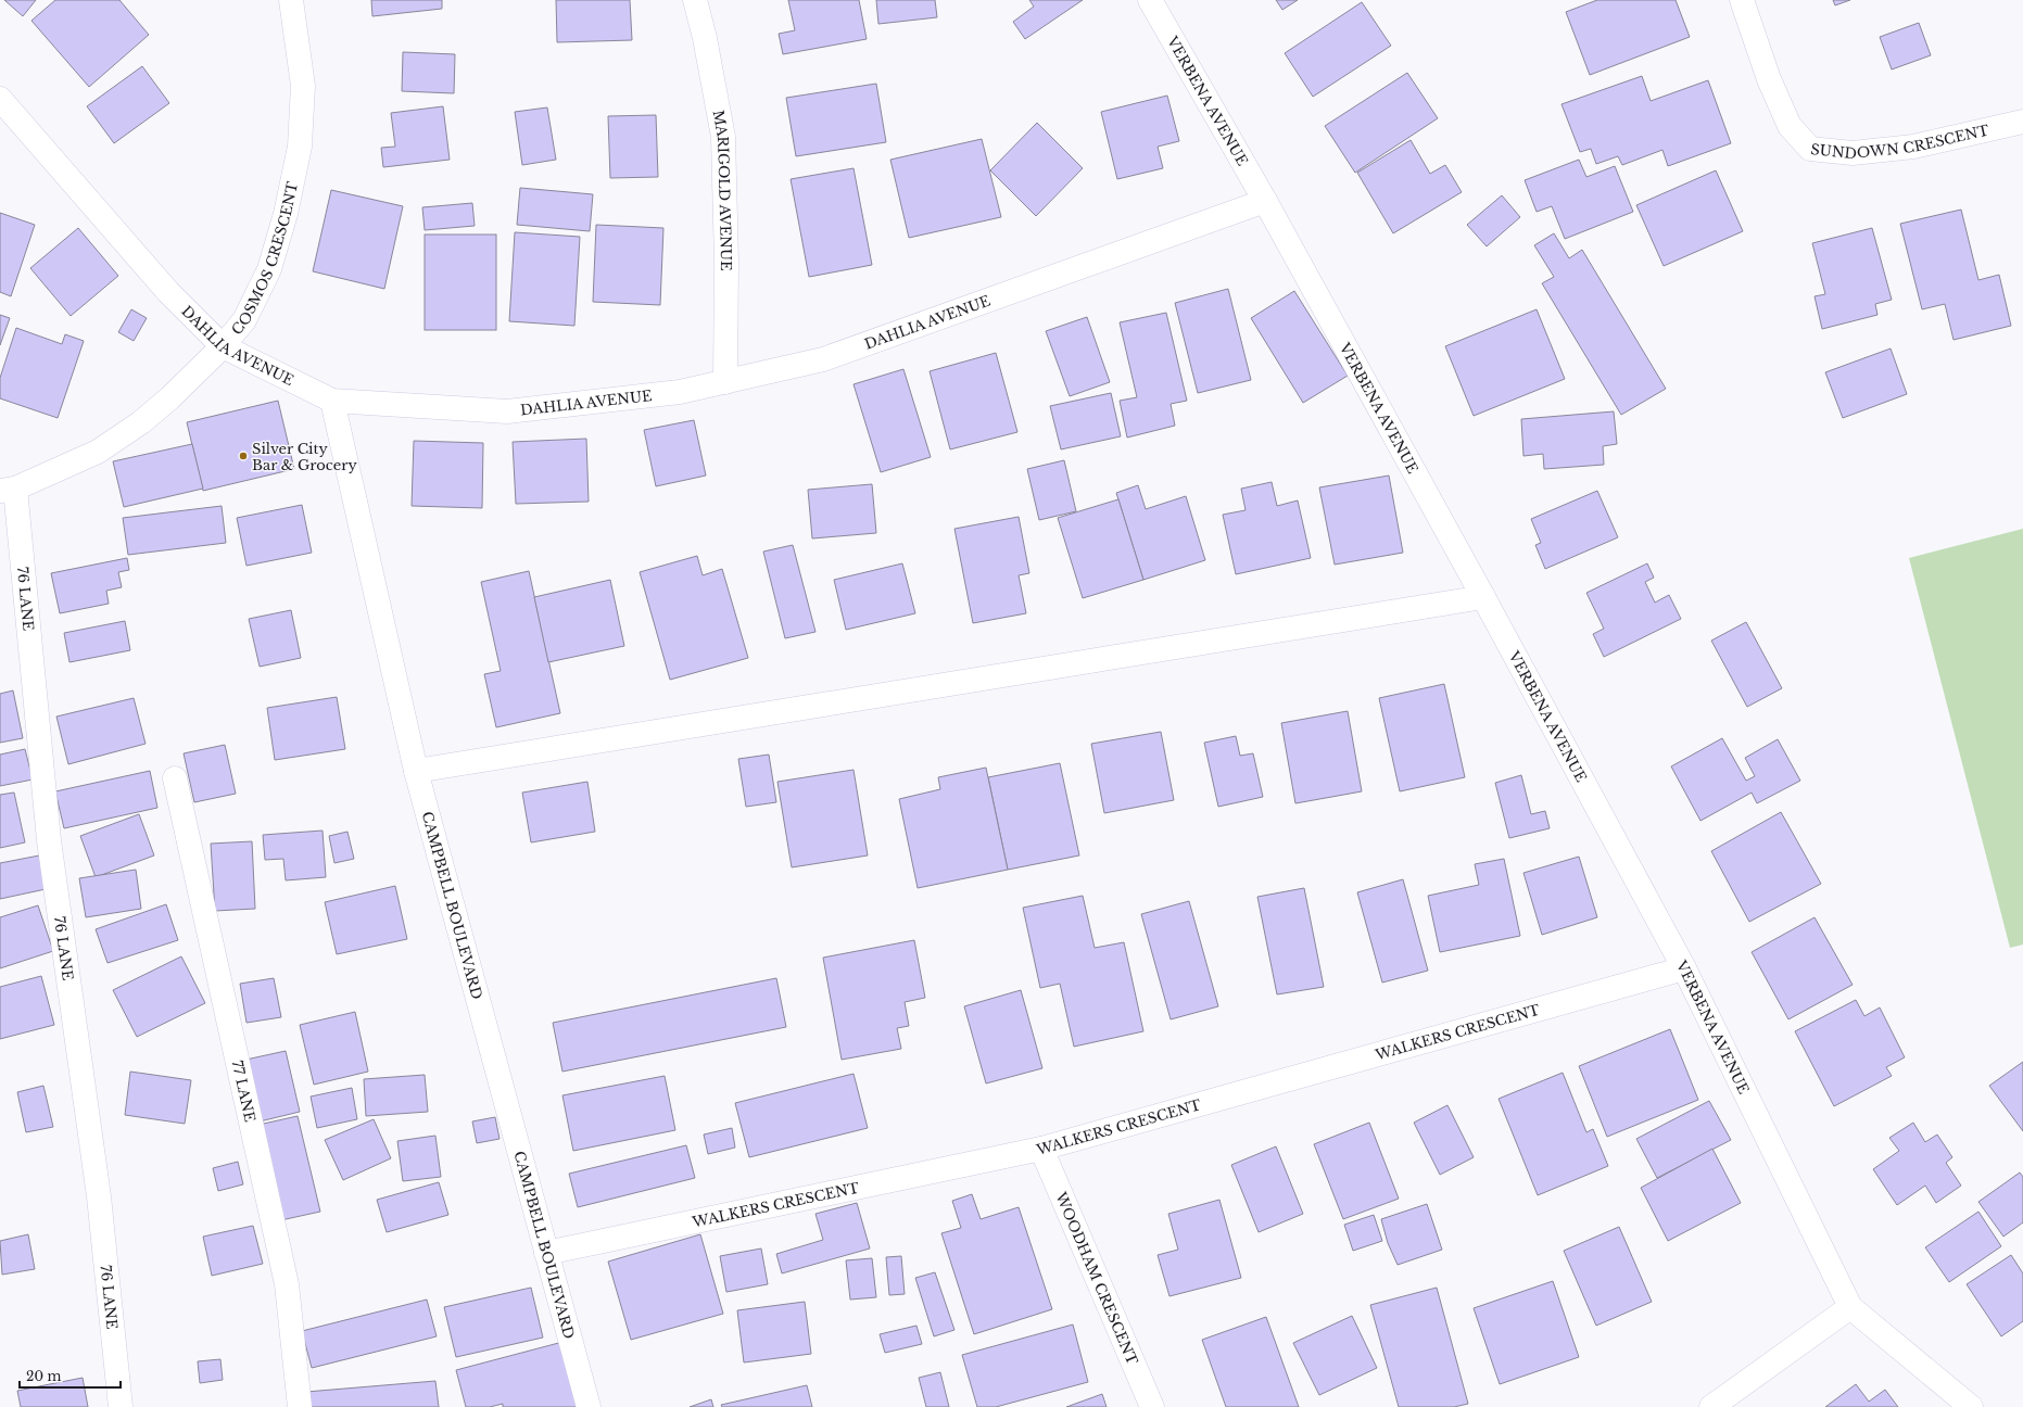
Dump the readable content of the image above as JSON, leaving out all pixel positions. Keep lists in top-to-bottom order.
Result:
{
  "streets": {
    "street": [
      "VERBENA AVENUE",
      "SUNDOWN CRESCENT",
      "MARIGOLD AVENUE",
      "COSMOS CRESCENT",
      "DAHLIA AVENUE",
      "76 LANE",
      "CAMPBELL BOULEVARD",
      "WALKERS CRESCENT",
      "77 LANE",
      "WOODHAM CRESCENT"
    ]
  },
  "crossings": [
    ["VERBENA AVENUE", "DAHLIA AVENUE"],
    ["VERBENA AVENUE", "WALKERS CRESCENT"],
    ["MARIGOLD AVENUE", "DAHLIA AVENUE"],
    ["COSMOS CRESCENT", "DAHLIA AVENUE"],
    ["COSMOS CRESCENT", "76 LANE"],
    ["DAHLIA AVENUE", "CAMPBELL BOULEVARD"],
    ["CAMPBELL BOULEVARD", "WALKERS CRESCENT"],
    ["WALKERS CRESCENT", "WOODHAM CRESCENT"]
  ],
  "places": ["Silver City Bar & Grocery"],
  "scale_bar": "20 m"
}
